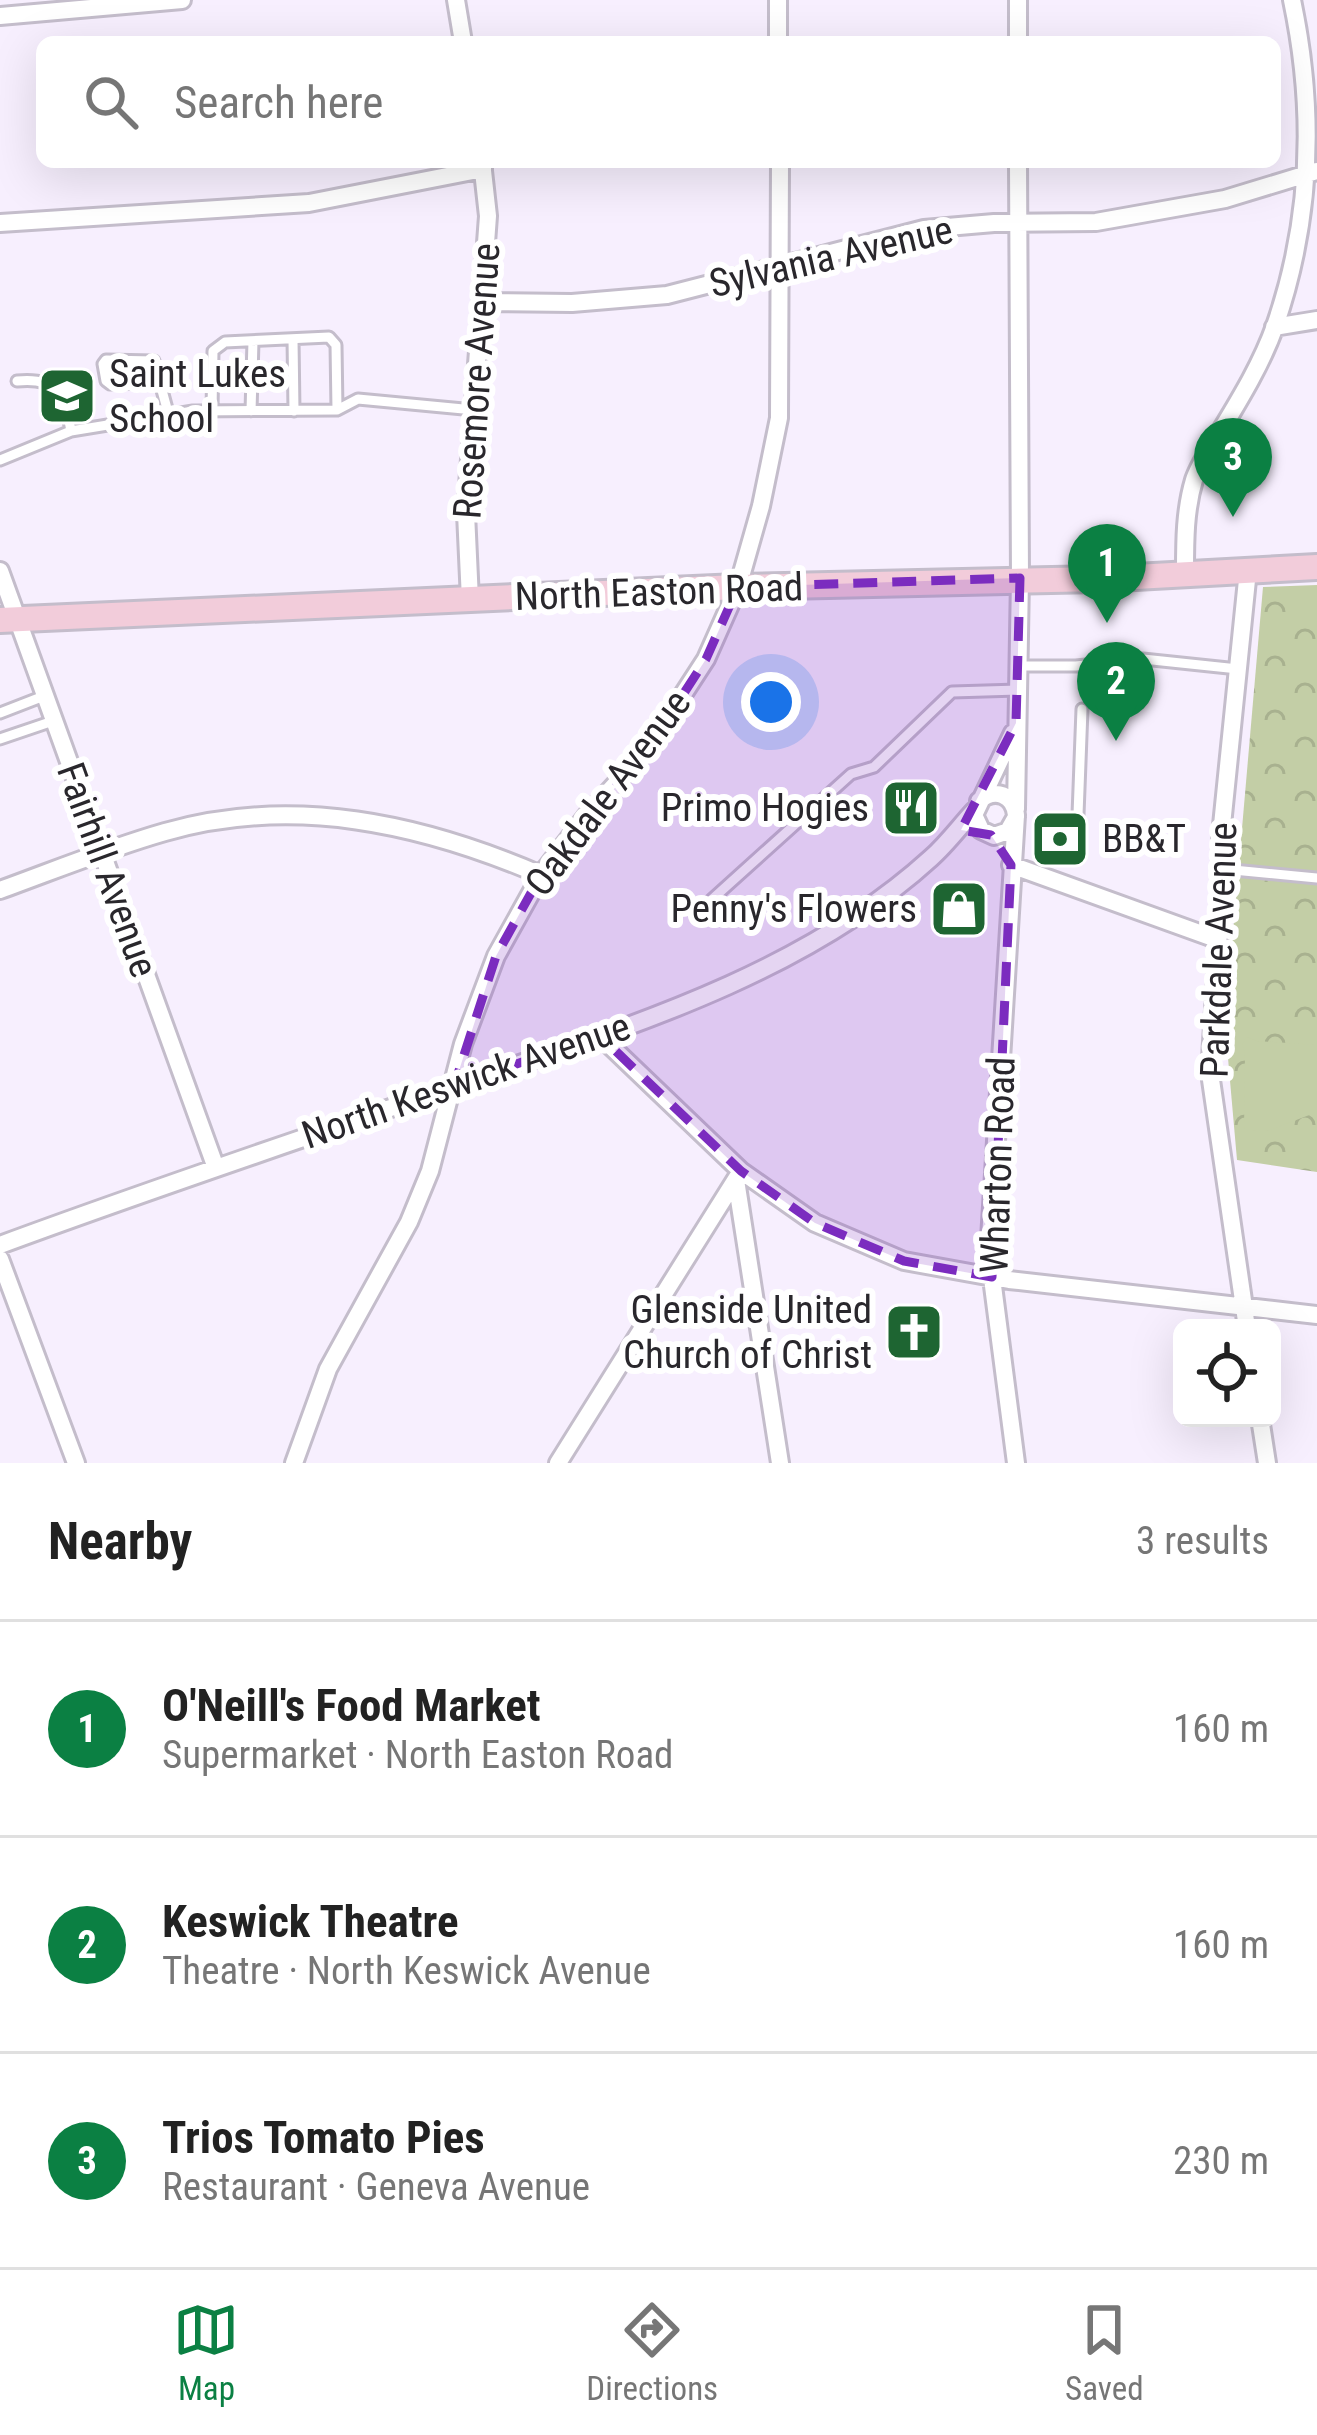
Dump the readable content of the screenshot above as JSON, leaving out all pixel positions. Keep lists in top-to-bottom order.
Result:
{
  "streets": {
    "main road": ["North Easton Road"],
    "street": [
      "Sylvania Avenue",
      "Rosemore Avenue",
      "Oakdale Avenue",
      "Fairhill Avenue",
      "Parkdale Avenue",
      "North Keswick Avenue",
      "Wharton Road"
    ]
  },
  "crossings": [
    ["Sylvania Avenue", "Rosemore Avenue"],
    ["Sylvania Avenue", "Oakdale Avenue"],
    ["Sylvania Avenue", "North Keswick Avenue"],
    ["Rosemore Avenue", "North Easton Road"],
    ["North Easton Road", "Oakdale Avenue"],
    ["North Easton Road", "Fairhill Avenue"],
    ["North Easton Road", "Parkdale Avenue"],
    ["North Easton Road", "North Keswick Avenue"],
    ["Oakdale Avenue", "North Keswick Avenue"],
    ["Fairhill Avenue", "North Keswick Avenue"],
    ["North Keswick Avenue", "Wharton Road"]
  ],
  "places": {
    "school or university": ["Saint Lukes School"],
    "restaurant": ["Primo Hogies"],
    "bank": ["BB&T"],
    "shop": ["Penny's Flowers"],
    "church": ["Glenside United Church of Christ"]
  },
  "page": {
    "search": "Search here",
    "pins": ["3", "1", "2"],
    "heading": ["Nearby", "3 results"],
    "list": [
      {
        "mark": "1",
        "name": "O'Neill's Food Market",
        "note": "Supermarket · North Easton Road",
        "value": "160 m"
      },
      {
        "mark": "2",
        "name": "Keswick Theatre",
        "note": "Theatre · North Keswick Avenue",
        "value": "160 m"
      },
      {
        "mark": "3",
        "name": "Trios Tomato Pies",
        "note": "Restaurant · Geneva Avenue",
        "value": "230 m"
      }
    ],
    "nav": ["Map", "Directions", "Saved"]
  }
}
